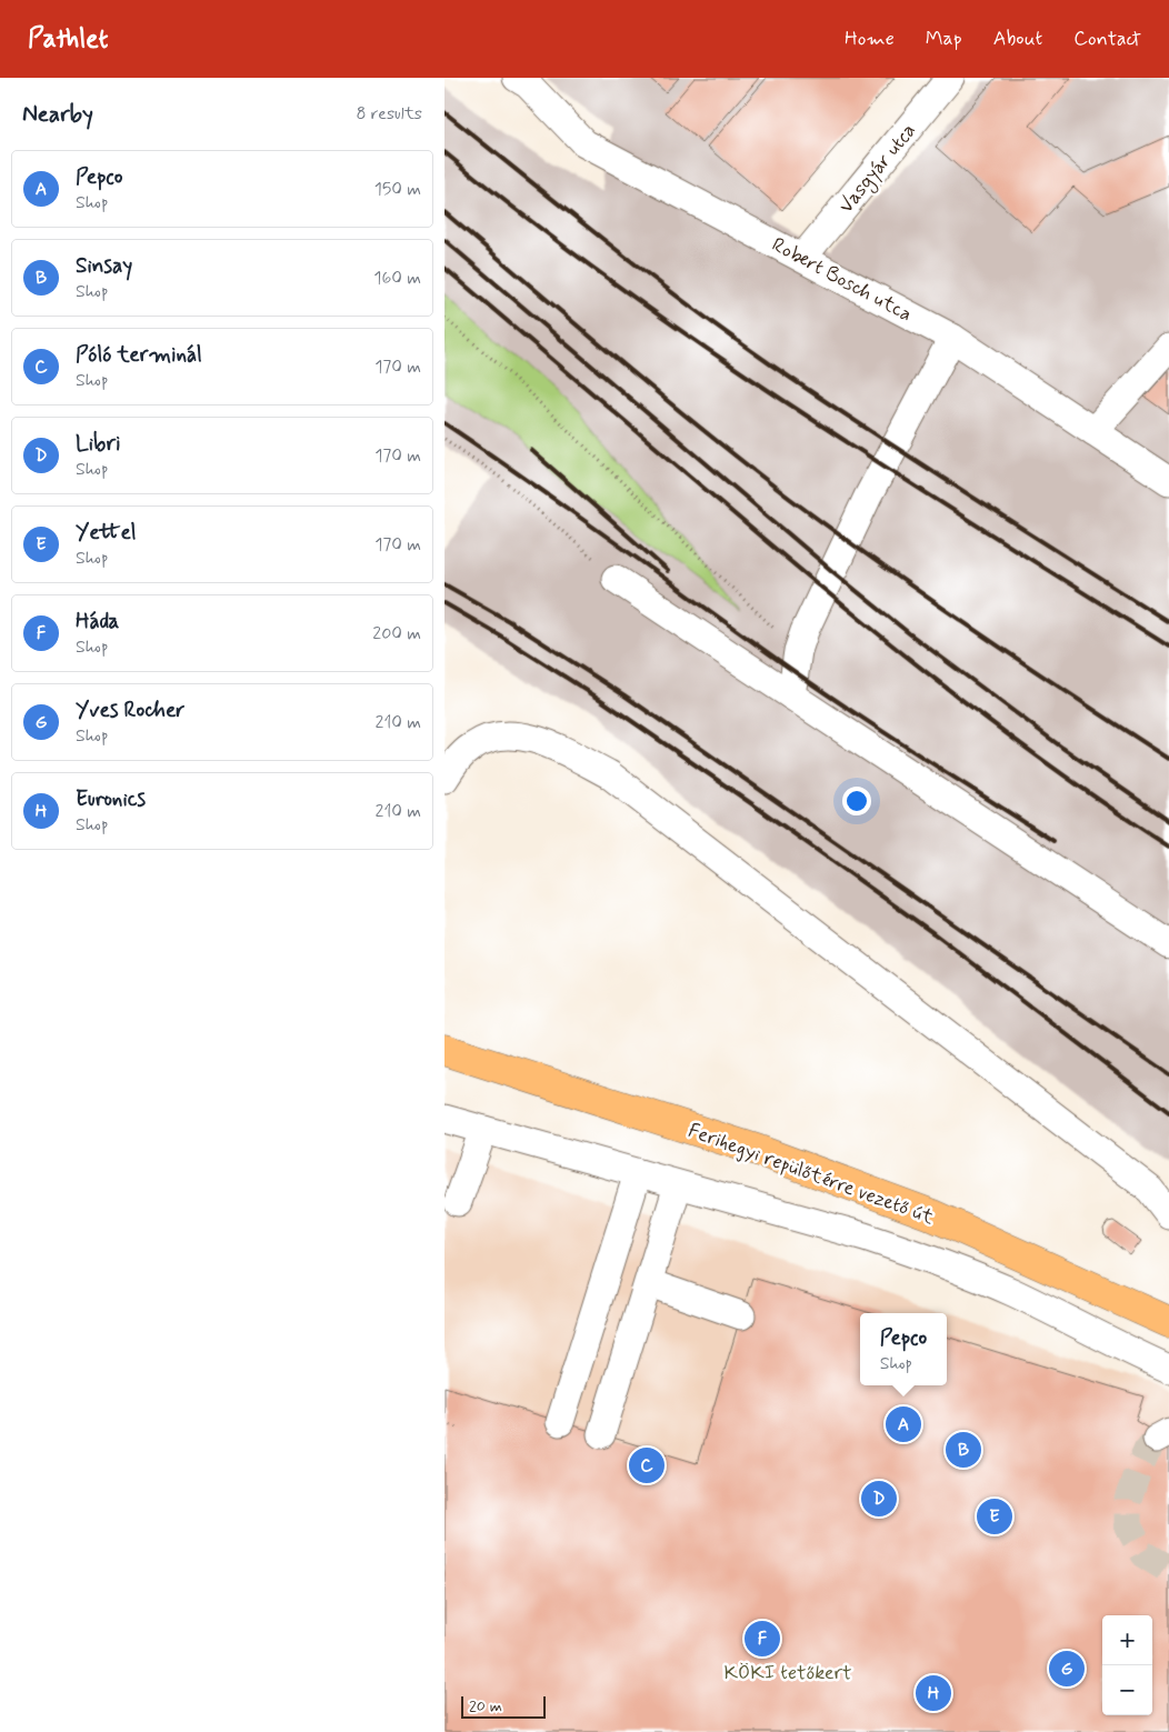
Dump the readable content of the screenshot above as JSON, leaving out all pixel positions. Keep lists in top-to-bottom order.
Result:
{
  "streets": {
    "main road": ["Ferihegyi repülőtérre vezető út"],
    "street": ["Vasgyár utca", "Robert Bosch utca"]
  },
  "crossings": [
    ["Vasgyár utca", "Robert Bosch utca"]
  ],
  "parks": ["KÖKI tetőkert"],
  "scale_bar": "20 m",
  "page": {
    "header": "Pathlet",
    "nav": [
      "Home",
      "Map",
      "About",
      "Contact"
    ],
    "heading": ["Nearby", "8 results"],
    "list": [
      {
        "mark": "A",
        "name": "Pepco",
        "note": "Shop",
        "value": "150 m"
      },
      {
        "mark": "B",
        "name": "Sinsay",
        "note": "Shop",
        "value": "160 m"
      },
      {
        "mark": "C",
        "name": "Póló terminál",
        "note": "Shop",
        "value": "170 m"
      },
      {
        "mark": "D",
        "name": "Libri",
        "note": "Shop",
        "value": "170 m"
      },
      {
        "mark": "E",
        "name": "Yettel",
        "note": "Shop",
        "value": "170 m"
      },
      {
        "mark": "F",
        "name": "Háda",
        "note": "Shop",
        "value": "200 m"
      },
      {
        "mark": "G",
        "name": "Yves Rocher",
        "note": "Shop",
        "value": "210 m"
      },
      {
        "mark": "H",
        "name": "Euronics",
        "note": "Shop",
        "value": "210 m"
      }
    ],
    "popup": ["Pepco", "Shop"],
    "pins": [
      "A",
      "B",
      "C",
      "D",
      "E",
      "F",
      "G",
      "H"
    ],
    "map_buttons": ["+", "−"],
    "scale": "20 m"
  }
}
